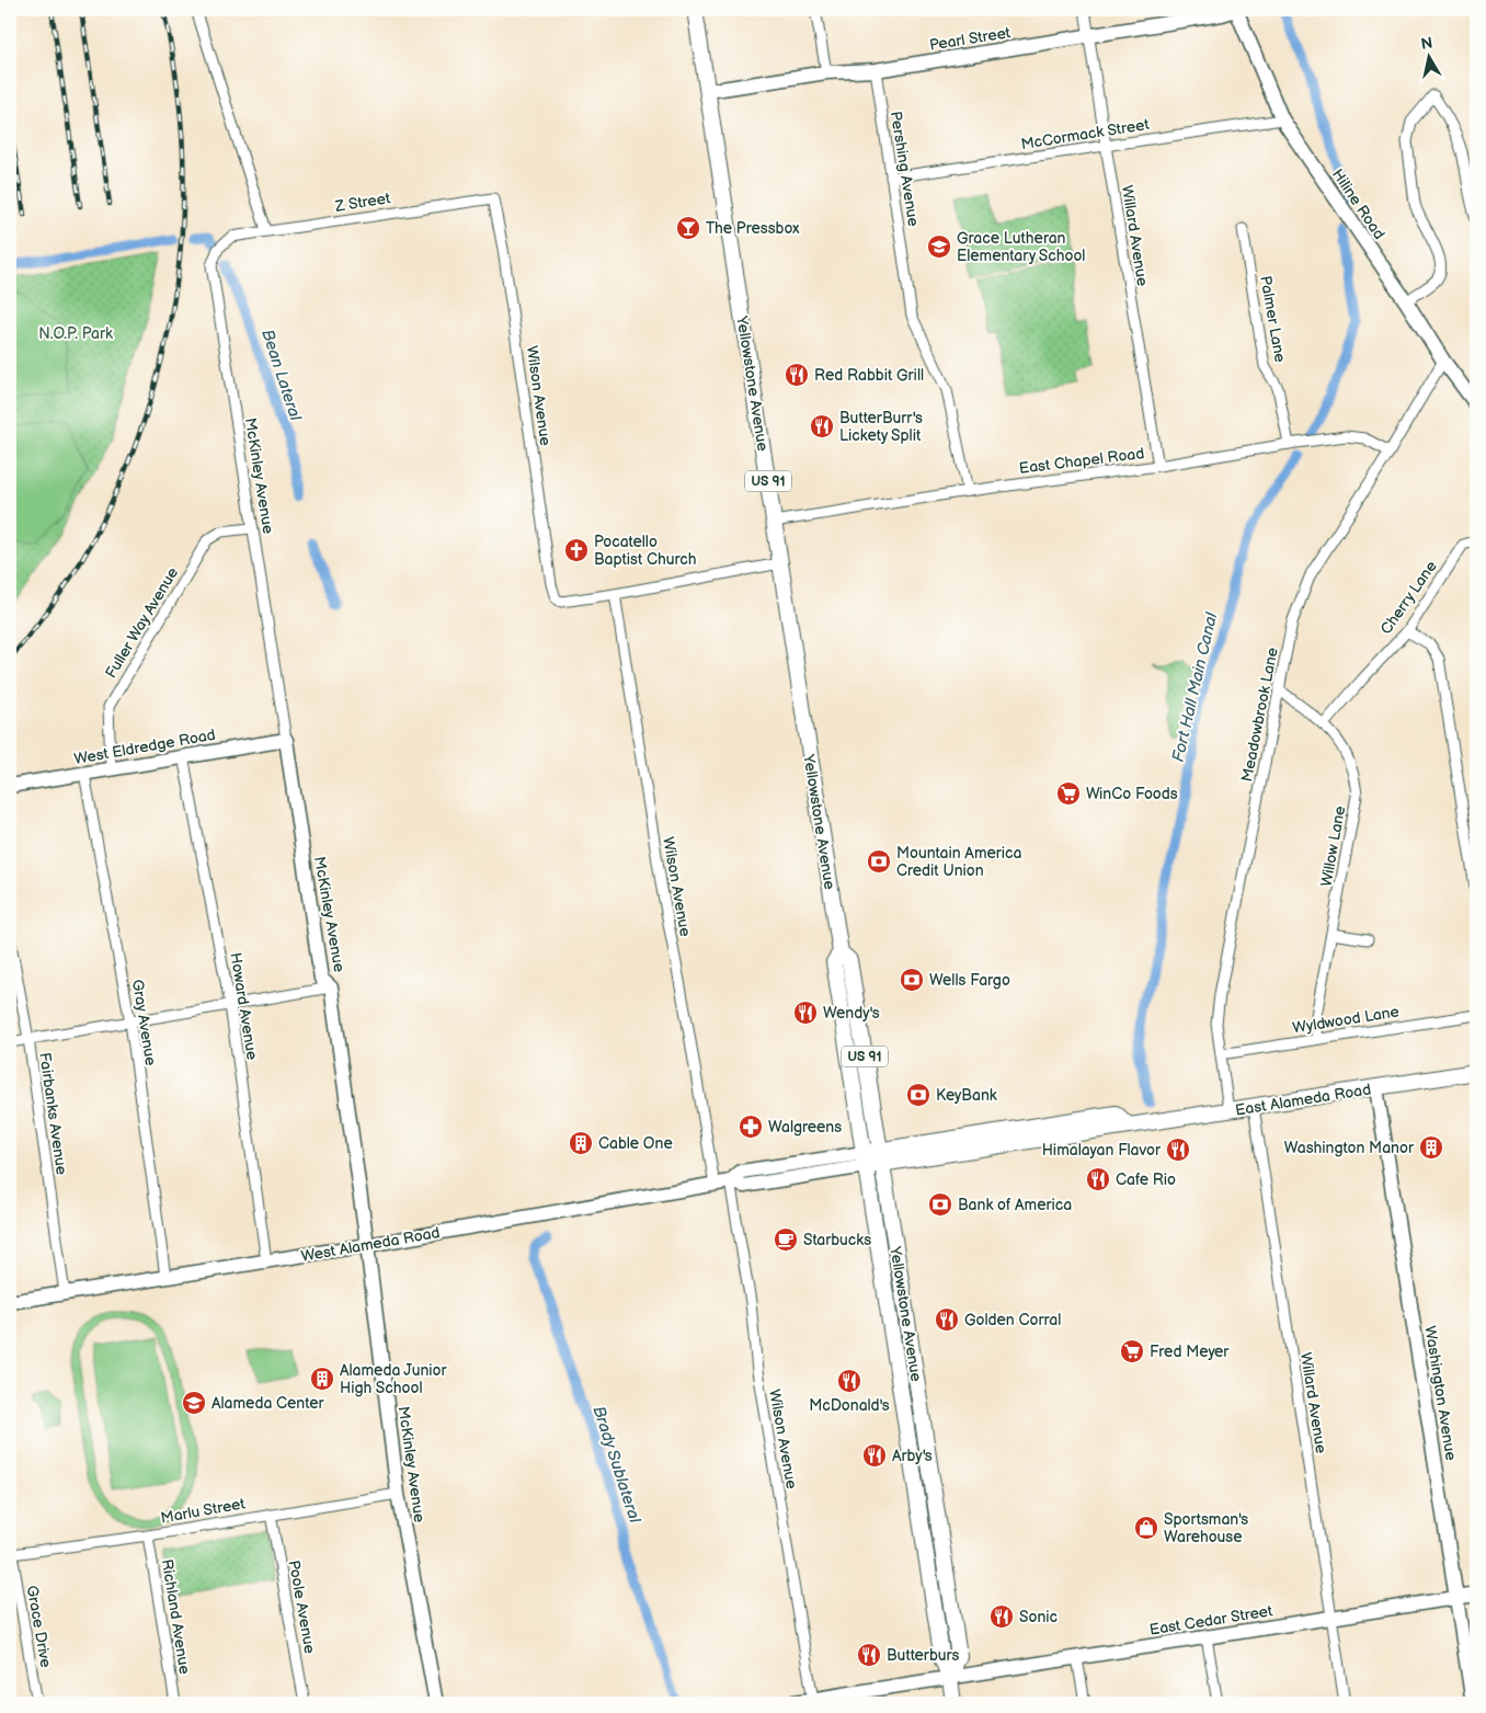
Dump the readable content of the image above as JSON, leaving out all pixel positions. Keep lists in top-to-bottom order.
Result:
{
  "streets": {
    "main road": [
      "Yellowstone Avenue",
      "US 91",
      "East Alameda Road",
      "West Alameda Road"
    ],
    "street": [
      "Pearl Street",
      "McCormack Street",
      "Pershing Avenue",
      "Z Street",
      "Hiline Road",
      "Willard Avenue",
      "Palmer Lane",
      "Wilson Avenue",
      "East Chapel Road",
      "McKinley Avenue",
      "Cherry Lane",
      "Fuller Way Avenue",
      "Meadowbrook Lane",
      "West Eldredge Road",
      "Willow Lane",
      "Howard Avenue",
      "Wyldwood Lane",
      "Gray Avenue",
      "Fairbanks Avenue",
      "Washington Avenue",
      "Marlu Street",
      "Poole Avenue",
      "Richland Avenue",
      "East Cedar Street",
      "Grace Drive"
    ]
  },
  "crossings": [
    ["Pearl Street", "Pershing Avenue"],
    ["Pearl Street", "Hiline Road"],
    ["Pearl Street", "Willard Avenue"],
    ["Pearl Street", "Yellowstone Avenue"],
    ["McCormack Street", "Pershing Avenue"],
    ["McCormack Street", "Hiline Road"],
    ["McCormack Street", "Willard Avenue"],
    ["Pershing Avenue", "East Chapel Road"],
    ["Z Street", "Wilson Avenue"],
    ["Z Street", "McKinley Avenue"],
    ["Hiline Road", "Meadowbrook Lane"],
    ["Willard Avenue", "East Chapel Road"],
    ["Willard Avenue", "East Alameda Road"],
    ["Willard Avenue", "East Cedar Street"],
    ["Palmer Lane", "East Chapel Road"],
    ["Yellowstone Avenue", "East Chapel Road"],
    ["Yellowstone Avenue", "East Alameda Road"],
    ["Yellowstone Avenue", "West Alameda Road"],
    ["Yellowstone Avenue", "East Cedar Street"],
    ["Wilson Avenue", "West Alameda Road"],
    ["Wilson Avenue", "East Cedar Street"],
    ["East Chapel Road", "Meadowbrook Lane"],
    ["McKinley Avenue", "Fuller Way Avenue"],
    ["McKinley Avenue", "West Eldredge Road"],
    ["McKinley Avenue", "West Alameda Road"],
    ["McKinley Avenue", "Marlu Street"],
    ["Cherry Lane", "Willow Lane"],
    ["Fuller Way Avenue", "West Eldredge Road"],
    ["Meadowbrook Lane", "Willow Lane"],
    ["Meadowbrook Lane", "Wyldwood Lane"],
    ["Meadowbrook Lane", "East Alameda Road"],
    ["West Eldredge Road", "Howard Avenue"],
    ["West Eldredge Road", "Gray Avenue"],
    ["Willow Lane", "Wyldwood Lane"],
    ["Howard Avenue", "West Alameda Road"],
    ["Gray Avenue", "West Alameda Road"],
    ["East Alameda Road", "West Alameda Road"],
    ["East Alameda Road", "Washington Avenue"],
    ["Fairbanks Avenue", "West Alameda Road"],
    ["Washington Avenue", "East Cedar Street"],
    ["Marlu Street", "Poole Avenue"],
    ["Marlu Street", "Richland Avenue"],
    ["Marlu Street", "Grace Drive"]
  ],
  "water": ["Bean Lateral", "Fort Hall Main Canal", "Brady Sublateral"],
  "parks": ["N.O.P. Park"],
  "places": {
    "bar": ["The Pressbox"],
    "school or university": ["Grace Lutheran Elementary School", "Alameda Center"],
    "restaurant": [
      "Red Rabbit Grill",
      "ButterBurr's Lickety Split",
      "Wendy's",
      "Himalayan Flavor",
      "Cafe Rio",
      "Golden Corral",
      "McDonald's",
      "Arby's",
      "Sonic",
      "Butterburs"
    ],
    "church": ["Pocatello Baptist Church"],
    "supermarket": ["WinCo Foods", "Fred Meyer"],
    "bank": [
      "Mountain America Credit Union",
      "Wells Fargo",
      "KeyBank",
      "Bank of America"
    ],
    "pharmacy": ["Walgreens"],
    "building": ["Cable One", "Washington Manor", "Alameda Junior High School"],
    "cafe": ["Starbucks"],
    "shop": ["Sportsman's Warehouse"]
  },
  "north": "top"
}
